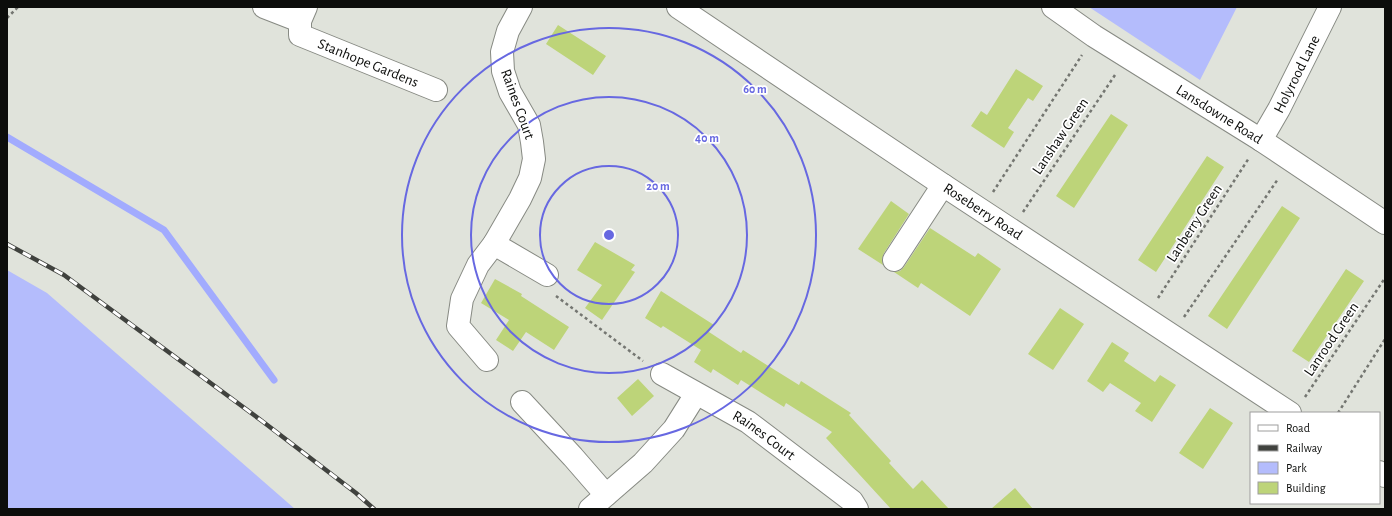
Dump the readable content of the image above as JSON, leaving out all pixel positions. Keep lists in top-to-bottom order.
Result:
{
  "streets": {
    "street": [
      "Stanhope Gardens",
      "Holyrood Lane",
      "Raines Court",
      "Lansdowne Road",
      "Roseberry Road"
    ],
    "path": ["Lanshaw Green", "Lanberry Green", "Lanrood Green"]
  },
  "crossings": [
    ["Holyrood Lane", "Lansdowne Road"],
    ["Holyrood Lane", "Lanberry Green"],
    ["Lansdowne Road", "Lanshaw Green"],
    ["Lansdowne Road", "Lanberry Green"],
    ["Lanshaw Green", "Roseberry Road"],
    ["Roseberry Road", "Lanberry Green"],
    ["Roseberry Road", "Lanrood Green"]
  ],
  "legend": [
    "Road",
    "Railway",
    "Park",
    "Building"
  ],
  "rings": ["60 m", "40 m", "20 m"]
}
